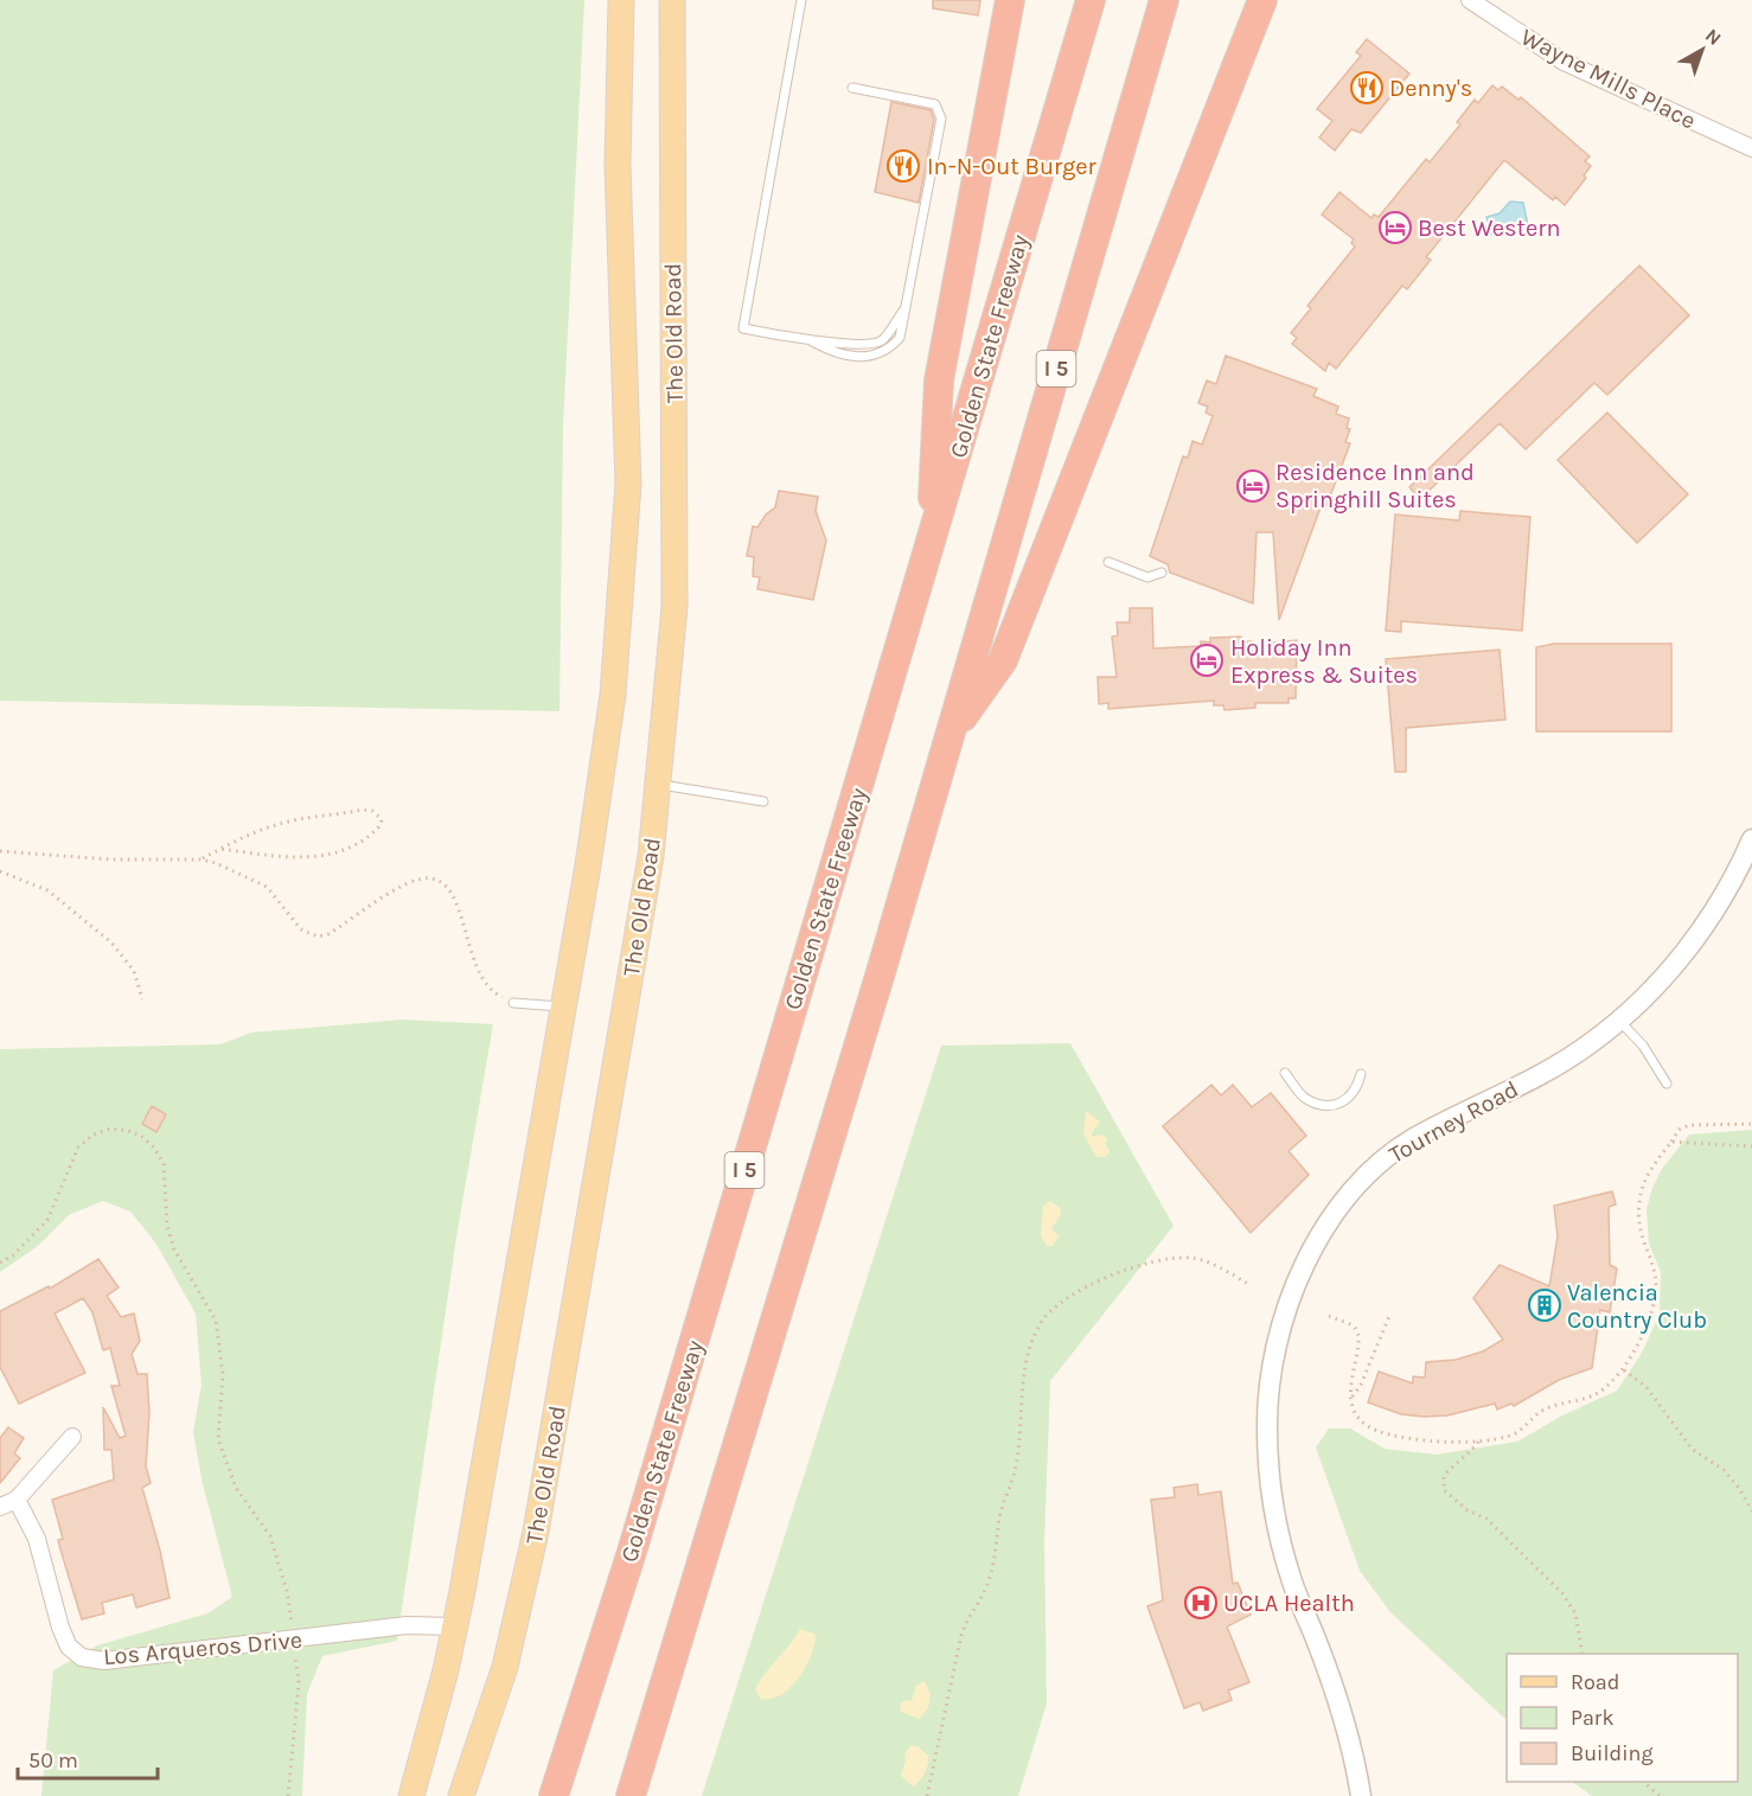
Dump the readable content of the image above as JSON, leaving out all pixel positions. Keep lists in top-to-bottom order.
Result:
{
  "streets": {
    "highway": ["Golden State Freeway", "I 5"],
    "main road": ["The Old Road"],
    "street": ["Wayne Mills Place", "Tourney Road", "Los Arqueros Drive"]
  },
  "crossings": [
    ["The Old Road", "Los Arqueros Drive"],
    ["Golden State Freeway", "I 5"]
  ],
  "places": {
    "restaurant": ["Denny's", "In-N-Out Burger"],
    "hotel": ["Best Western", "Residence Inn and Springhill Suites", "Holiday Inn Express & Suites"],
    "building": ["Valencia Country Club"],
    "hospital": ["UCLA Health"]
  },
  "legend": ["Road", "Park", "Building"],
  "scale_bar": "50 m",
  "north": "top right"
}
